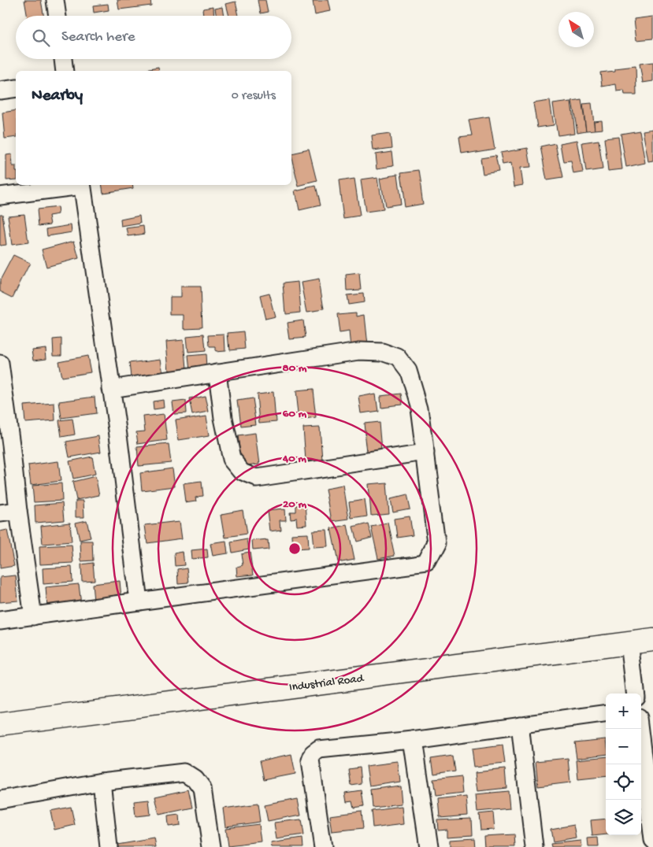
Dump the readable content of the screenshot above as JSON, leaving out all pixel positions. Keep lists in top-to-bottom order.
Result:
{
  "streets": {
    "street": ["Industrial Road"]
  },
  "north": "top left",
  "page": {
    "search": "Search here",
    "heading": ["Nearby", "0 results"],
    "map_buttons": ["+", "−"]
  },
  "rings": [
    "80 m",
    "60 m",
    "40 m",
    "20 m"
  ]
}
